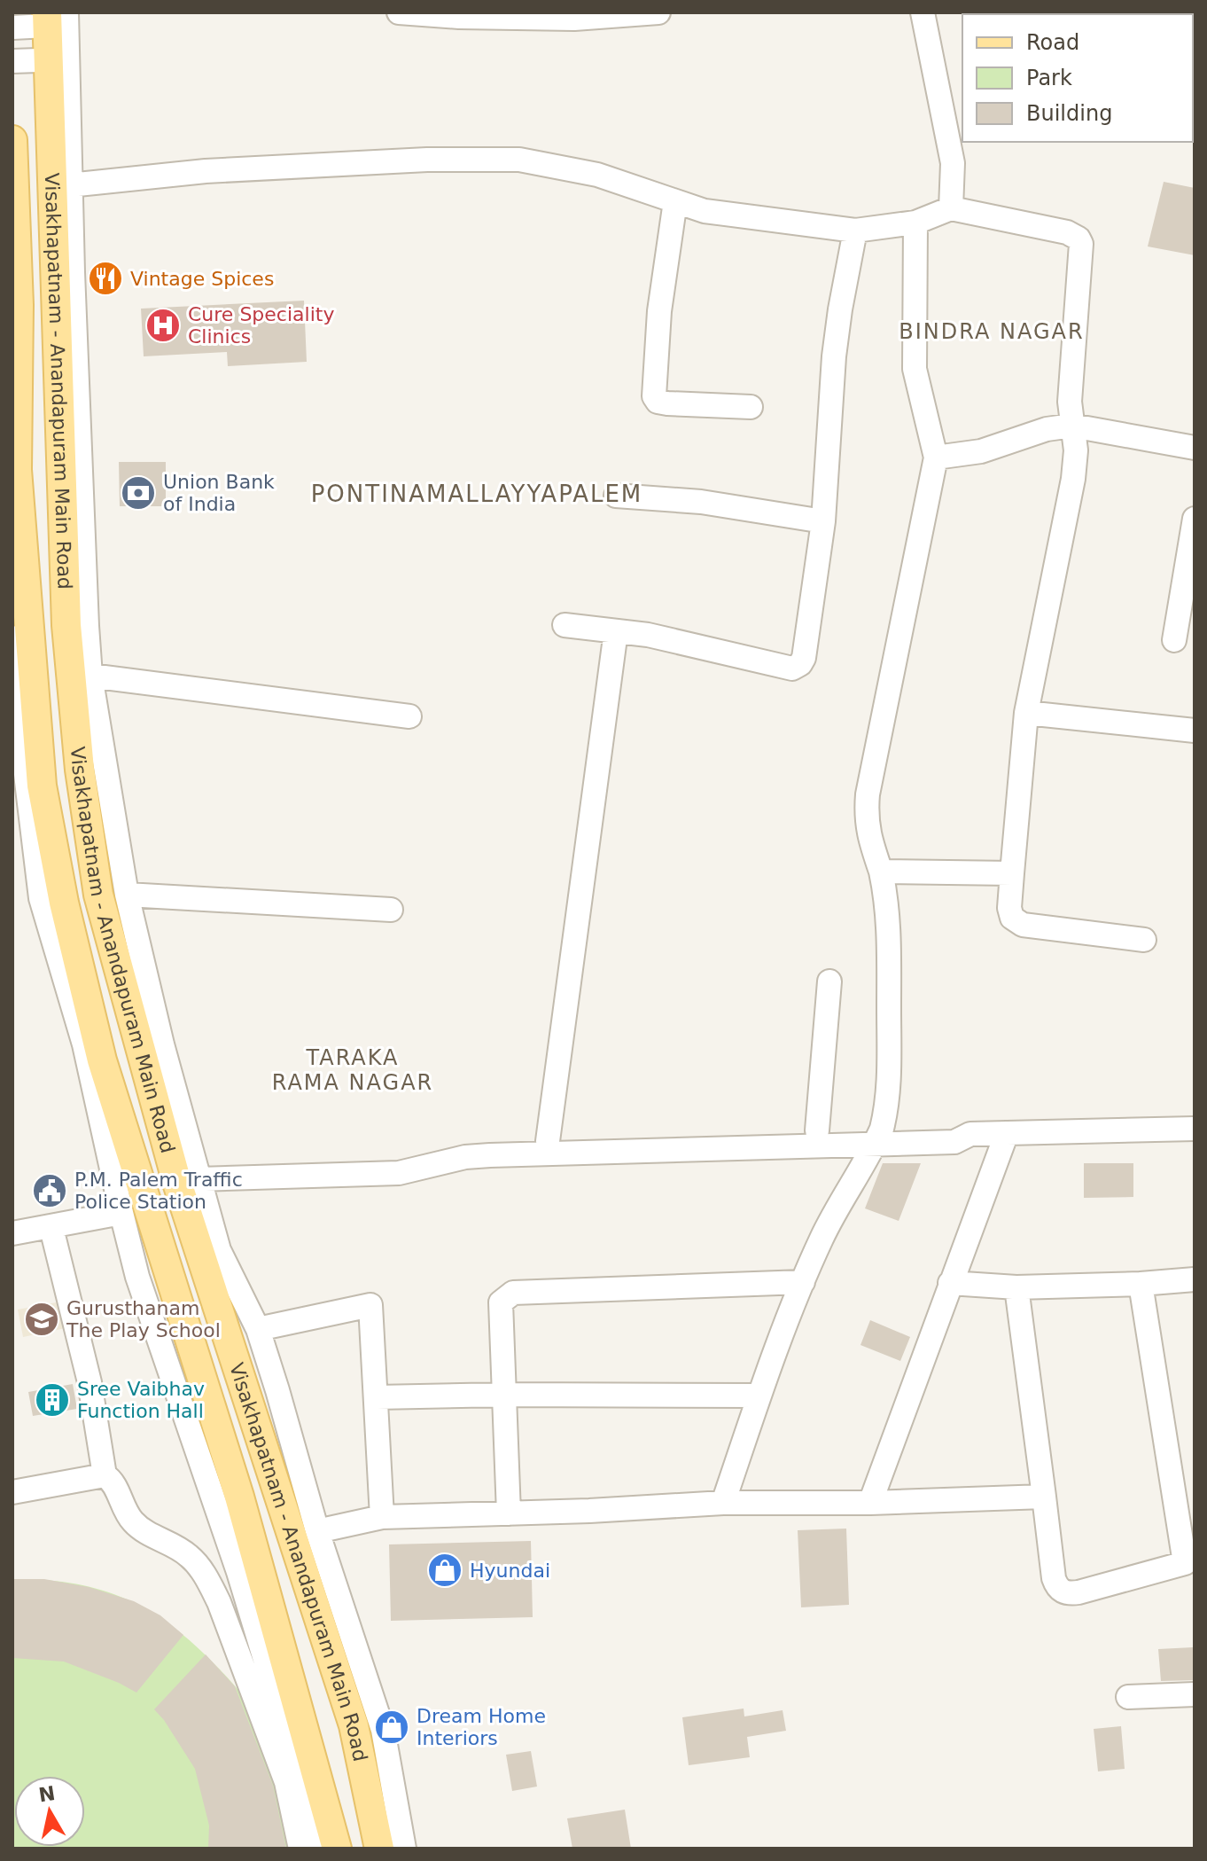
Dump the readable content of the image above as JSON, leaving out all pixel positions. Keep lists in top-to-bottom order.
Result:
{
  "streets": {
    "main road": ["Visakhapatnam - Anandapuram Main Road"]
  },
  "districts": ["BINDRA NAGAR", "PONTINAMALLAYYAPALEM", "TARAKA RAMA NAGAR"],
  "places": {
    "restaurant": ["Vintage Spices"],
    "hospital": ["Cure Speciality Clinics"],
    "bank": ["Union Bank of India"],
    "public building": ["P.M. Palem Traffic Police Station"],
    "school or university": ["Gurusthanam The Play School"],
    "building": ["Sree Vaibhav Function Hall"],
    "shop": ["Hyundai", "Dream Home Interiors"]
  },
  "legend": ["Road", "Park", "Building"],
  "north": "top"
}
